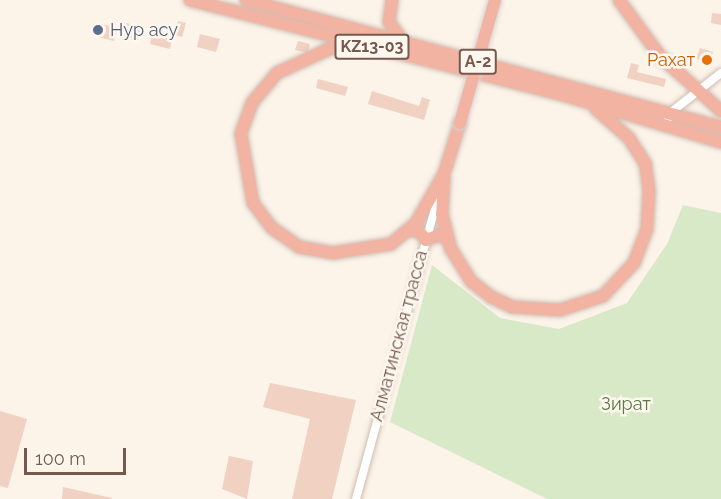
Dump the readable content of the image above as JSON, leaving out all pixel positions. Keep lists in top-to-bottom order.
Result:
{
  "streets": {
    "highway": ["KZ13-03", "A-2"],
    "street": ["Алматинская трасса"]
  },
  "crossings": [
    ["A-2", "Алматинская трасса"]
  ],
  "parks": ["Зират"],
  "places": ["Нур асу", "Рахат"],
  "scale_bar": "100 m"
}
